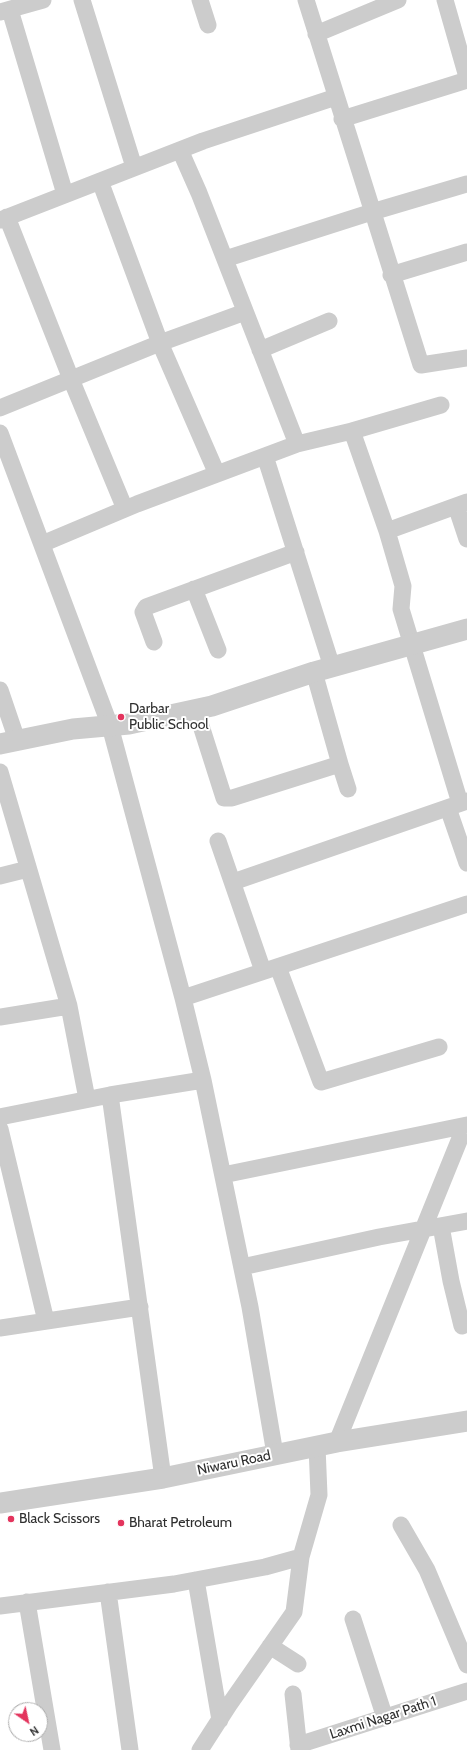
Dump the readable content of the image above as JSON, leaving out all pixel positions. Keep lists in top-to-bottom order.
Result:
{
  "streets": {
    "street": ["Niwaru Road", "Laxmi Nagar Path 1"]
  },
  "places": ["Darbar Public School", "Black Scissors", "Bharat Petroleum"],
  "north": "bottom right"
}
